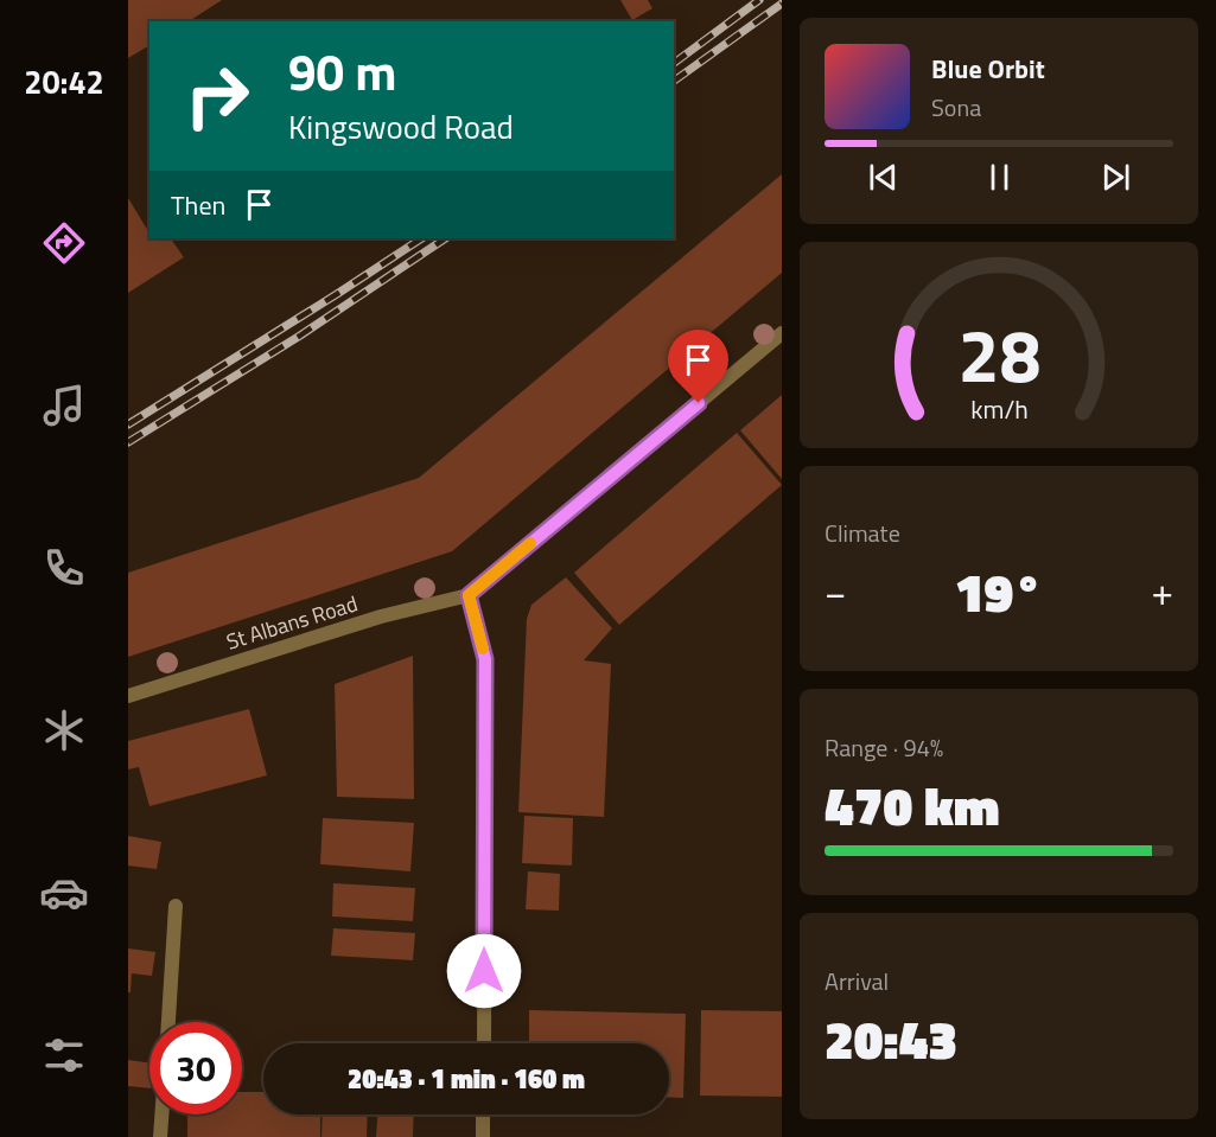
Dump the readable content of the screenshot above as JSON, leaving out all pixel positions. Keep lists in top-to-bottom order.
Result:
{
  "streets": {
    "street": ["St Albans Road"]
  },
  "page": {
    "tabs": "20:42",
    "turn": ["90 m", "Kingswood Road"],
    "song": ["Blue Orbit", "Sona"],
    "then": "Then",
    "tile": [
      "Climate",
      ["Range · 94%", "470 km"],
      ["Arrival", "20:43"]
    ],
    "heat": ["−", "19°", "+"],
    "limit": "30",
    "trip": "20:43 · 1 min · 160 m",
    "gauge": ["28", "km/h"]
  }
}
